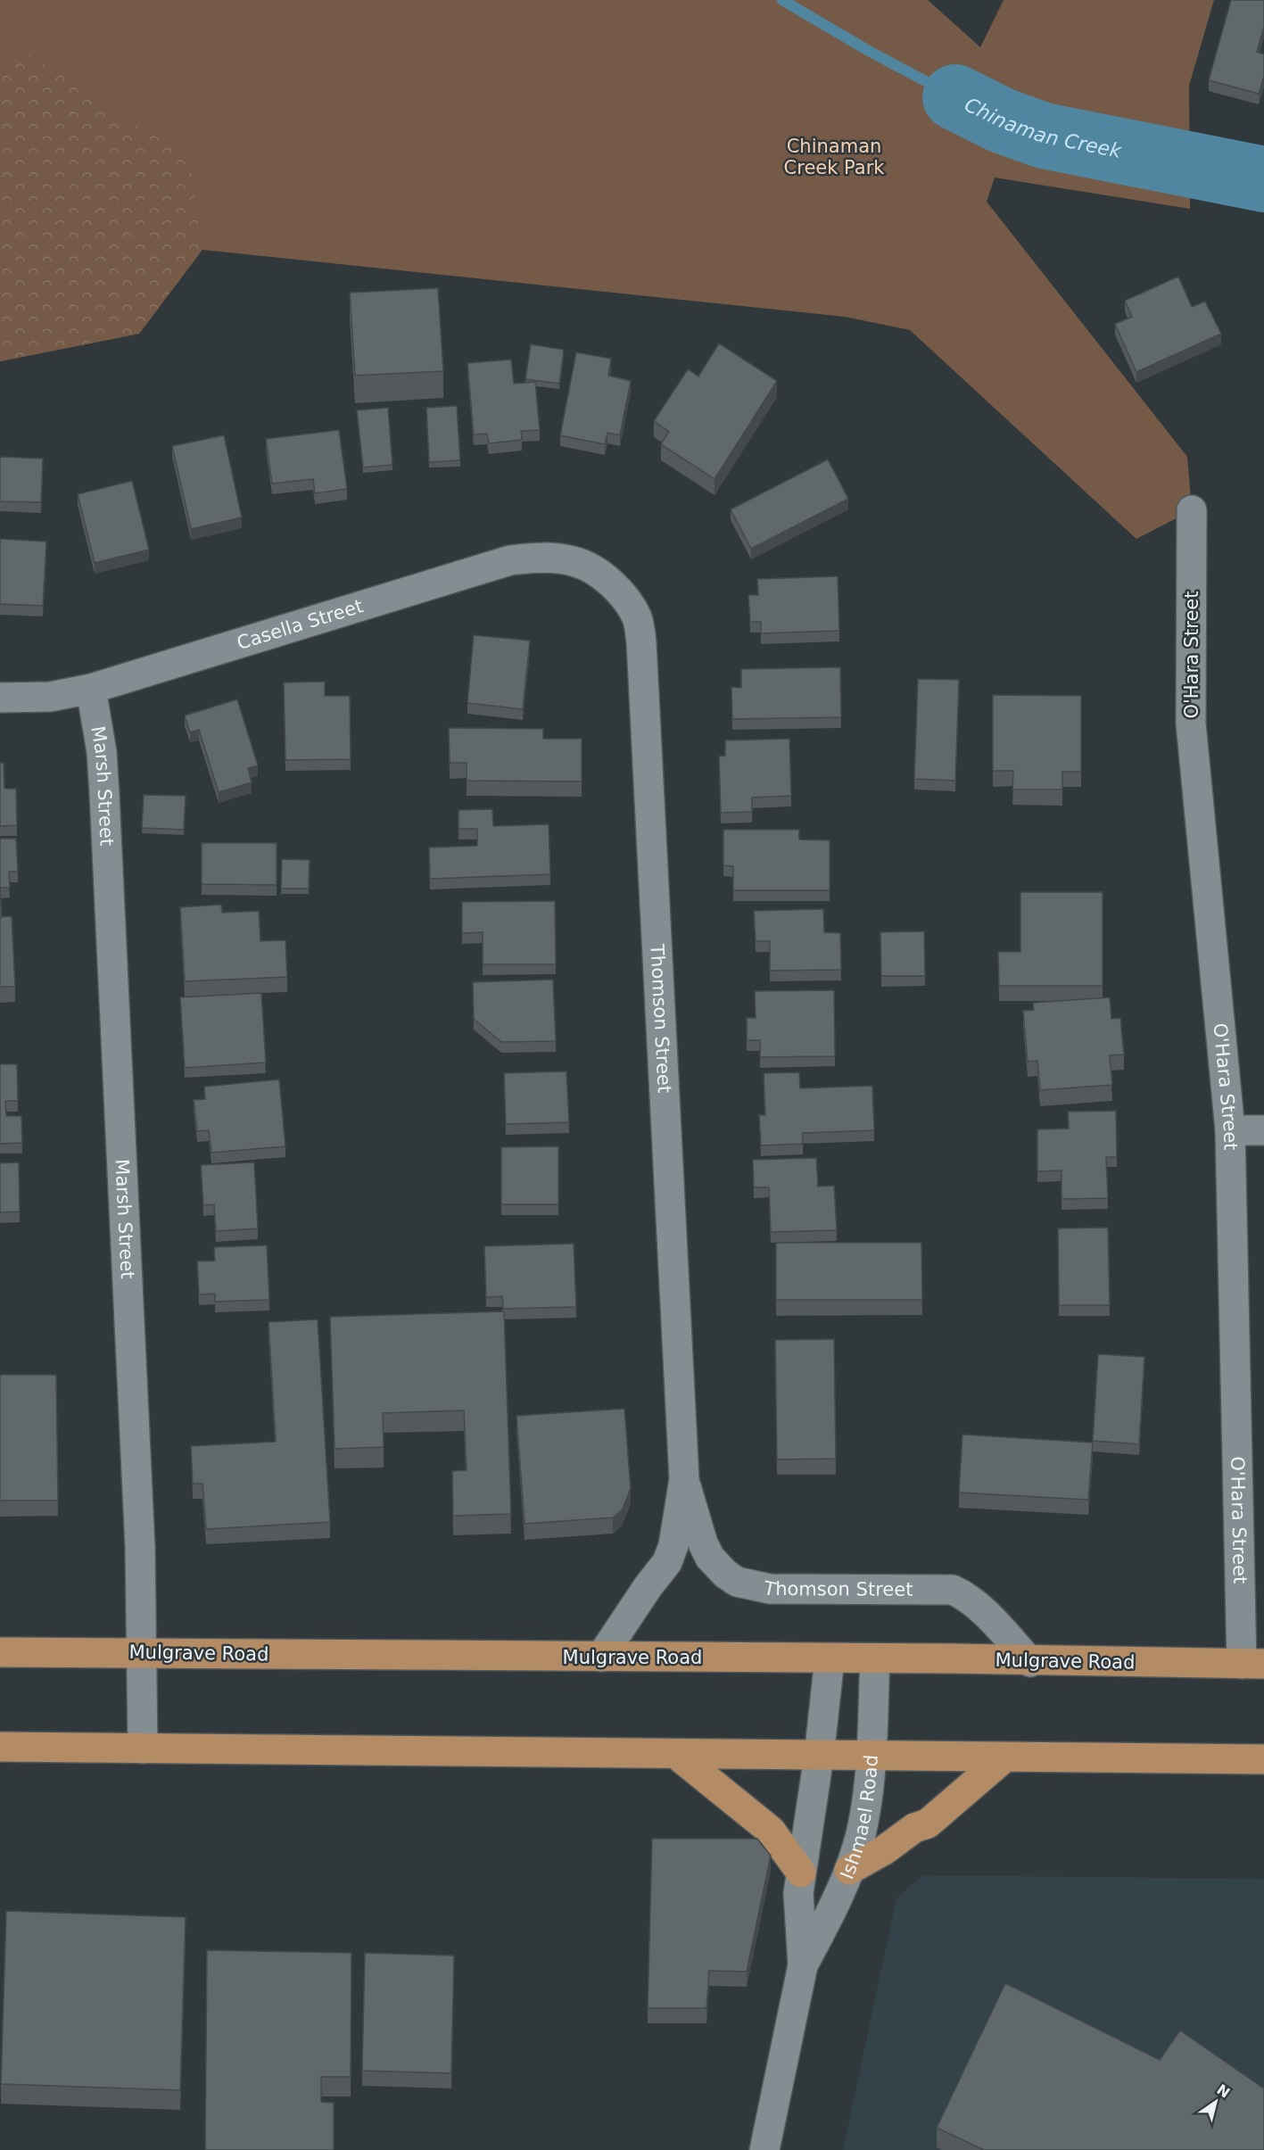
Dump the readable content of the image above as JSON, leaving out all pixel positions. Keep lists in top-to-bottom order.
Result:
{
  "streets": {
    "main road": ["Mulgrave Road"],
    "street": [
      "Casella Street",
      "O'Hara Street",
      "Marsh Street",
      "Thomson Street",
      "Ishmael Road"
    ]
  },
  "crossings": [
    ["Casella Street", "Marsh Street"],
    ["Casella Street", "Thomson Street"],
    ["O'Hara Street", "Mulgrave Road"],
    ["Marsh Street", "Mulgrave Road"],
    ["Thomson Street", "Mulgrave Road"],
    ["Mulgrave Road", "Ishmael Road"]
  ],
  "water": ["Chinaman Creek"],
  "parks": ["Chinaman Creek Park"],
  "north": "top right"
}
